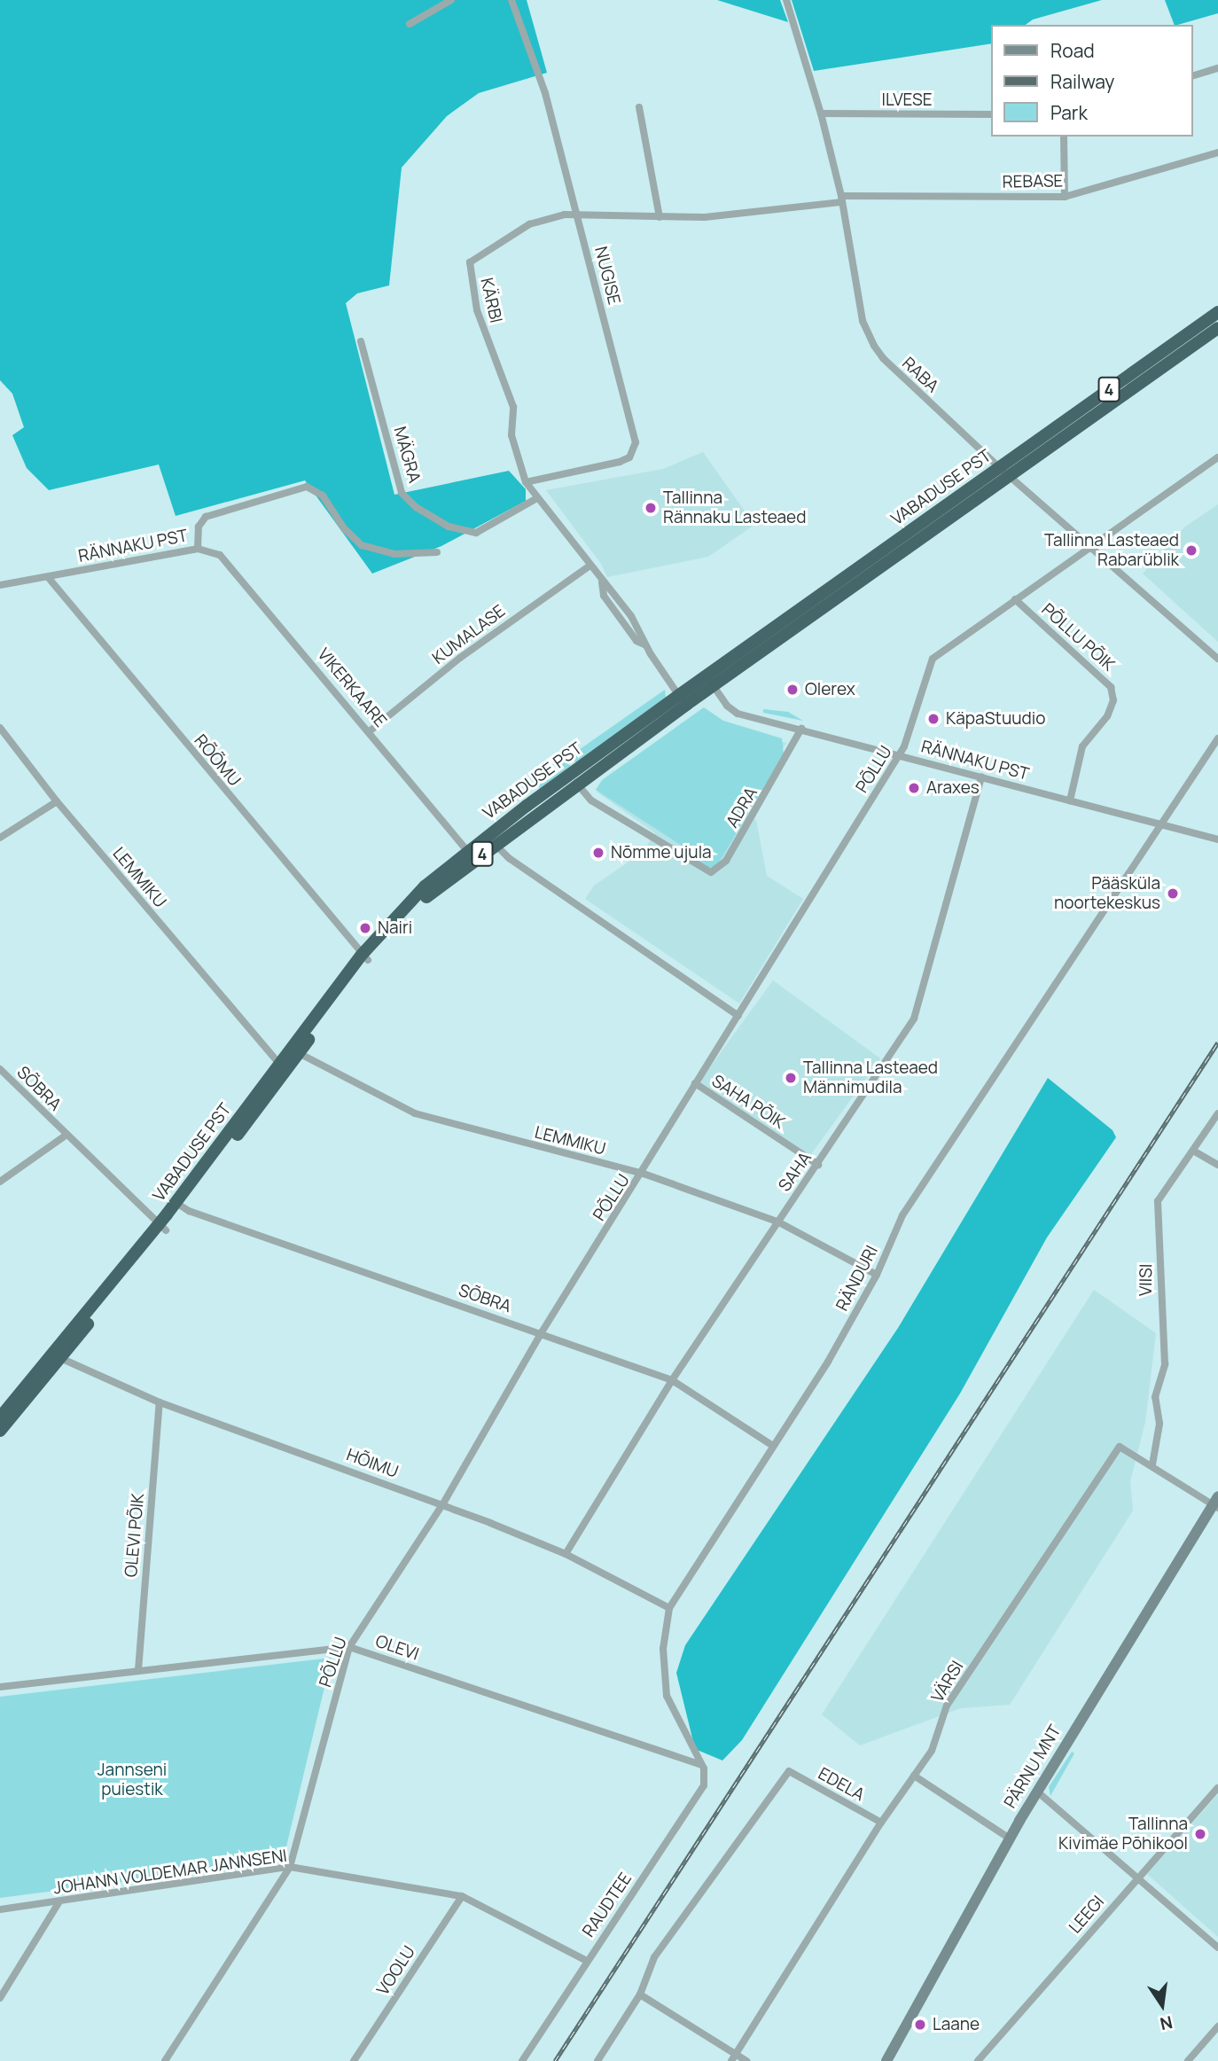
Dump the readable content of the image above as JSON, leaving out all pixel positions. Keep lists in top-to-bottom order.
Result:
{
  "streets": {
    "highway": ["4", "VABADUSE PST"],
    "main road": ["PÄRNU MNT"],
    "street": [
      "ILVESE",
      "REBASE",
      "NUGISE",
      "KÄRBI",
      "RABA",
      "MÄGRA",
      "RÄNNAKU PST",
      "KUMALASE",
      "PÕLLU PÕIK",
      "VIKERKAARE",
      "RÕÕMU",
      "PÕLLU",
      "ADRA",
      "LEMMIKU",
      "SÕBRA",
      "SAHA PÕIK",
      "SAHA",
      "RÄNDURI",
      "VIISI",
      "HÕIMU",
      "OLEVI PÕIK",
      "OLEVI",
      "VÄRSI",
      "EDELA",
      "JOHANN VOLDEMAR JANNSENI",
      "RAUDTEE",
      "LEEGI",
      "VOOLU"
    ]
  },
  "crossings": [
    ["ILVESE", "RABA"],
    ["REBASE", "KÄRBI"],
    ["REBASE", "RABA"],
    ["NUGISE", "KÄRBI"],
    ["KÄRBI", "RABA"],
    ["KÄRBI", "MÄGRA"],
    ["RABA", "VABADUSE PST"],
    ["RABA", "PÕLLU"],
    ["VABADUSE PST", "RÄNNAKU PST"],
    ["VABADUSE PST", "VIKERKAARE"],
    ["VABADUSE PST", "RÕÕMU"],
    ["VABADUSE PST", "ADRA"],
    ["VABADUSE PST", "LEMMIKU"],
    ["VABADUSE PST", "SÕBRA"],
    ["VABADUSE PST", "HÕIMU"],
    ["RÄNNAKU PST", "PÕLLU PÕIK"],
    ["RÄNNAKU PST", "VIKERKAARE"],
    ["RÄNNAKU PST", "RÕÕMU"],
    ["RÄNNAKU PST", "PÕLLU"],
    ["RÄNNAKU PST", "ADRA"],
    ["RÄNNAKU PST", "SAHA"],
    ["RÄNNAKU PST", "RÄNDURI"],
    ["KUMALASE", "VIKERKAARE"],
    ["PÕLLU PÕIK", "PÕLLU"],
    ["PÕLLU", "LEMMIKU"],
    ["PÕLLU", "SÕBRA"],
    ["PÕLLU", "SAHA PÕIK"],
    ["PÕLLU", "HÕIMU"],
    ["PÕLLU", "OLEVI"],
    ["PÕLLU", "JOHANN VOLDEMAR JANNSENI"],
    ["LEMMIKU", "SAHA"],
    ["LEMMIKU", "RÄNDURI"],
    ["SÕBRA", "SAHA"],
    ["SÕBRA", "RÄNDURI"],
    ["SAHA PÕIK", "SAHA"],
    ["SAHA", "HÕIMU"],
    ["RÄNDURI", "HÕIMU"],
    ["RÄNDURI", "OLEVI"],
    ["RÄNDURI", "RAUDTEE"],
    ["VIISI", "VÄRSI"],
    ["HÕIMU", "OLEVI PÕIK"],
    ["OLEVI PÕIK", "OLEVI"],
    ["OLEVI", "RAUDTEE"],
    ["VÄRSI", "PÄRNU MNT"],
    ["VÄRSI", "EDELA"],
    ["JOHANN VOLDEMAR JANNSENI", "RAUDTEE"],
    ["JOHANN VOLDEMAR JANNSENI", "VOOLU"]
  ],
  "parks": ["Jannseni puiestik"],
  "places": [
    "Tallinna Rännaku Lasteaed",
    "Tallinna Lasteaed Rabarüblik",
    "Olerex",
    "KäpaStuudio",
    "Araxes",
    "Nõmme ujula",
    "Pääsküla noortekeskus",
    "Nairi",
    "Tallinna Lasteaed Männimudila",
    "Tallinna Kivimäe Põhikool",
    "Laane"
  ],
  "legend": ["Road", "Railway", "Park"],
  "north": "bottom"
}
